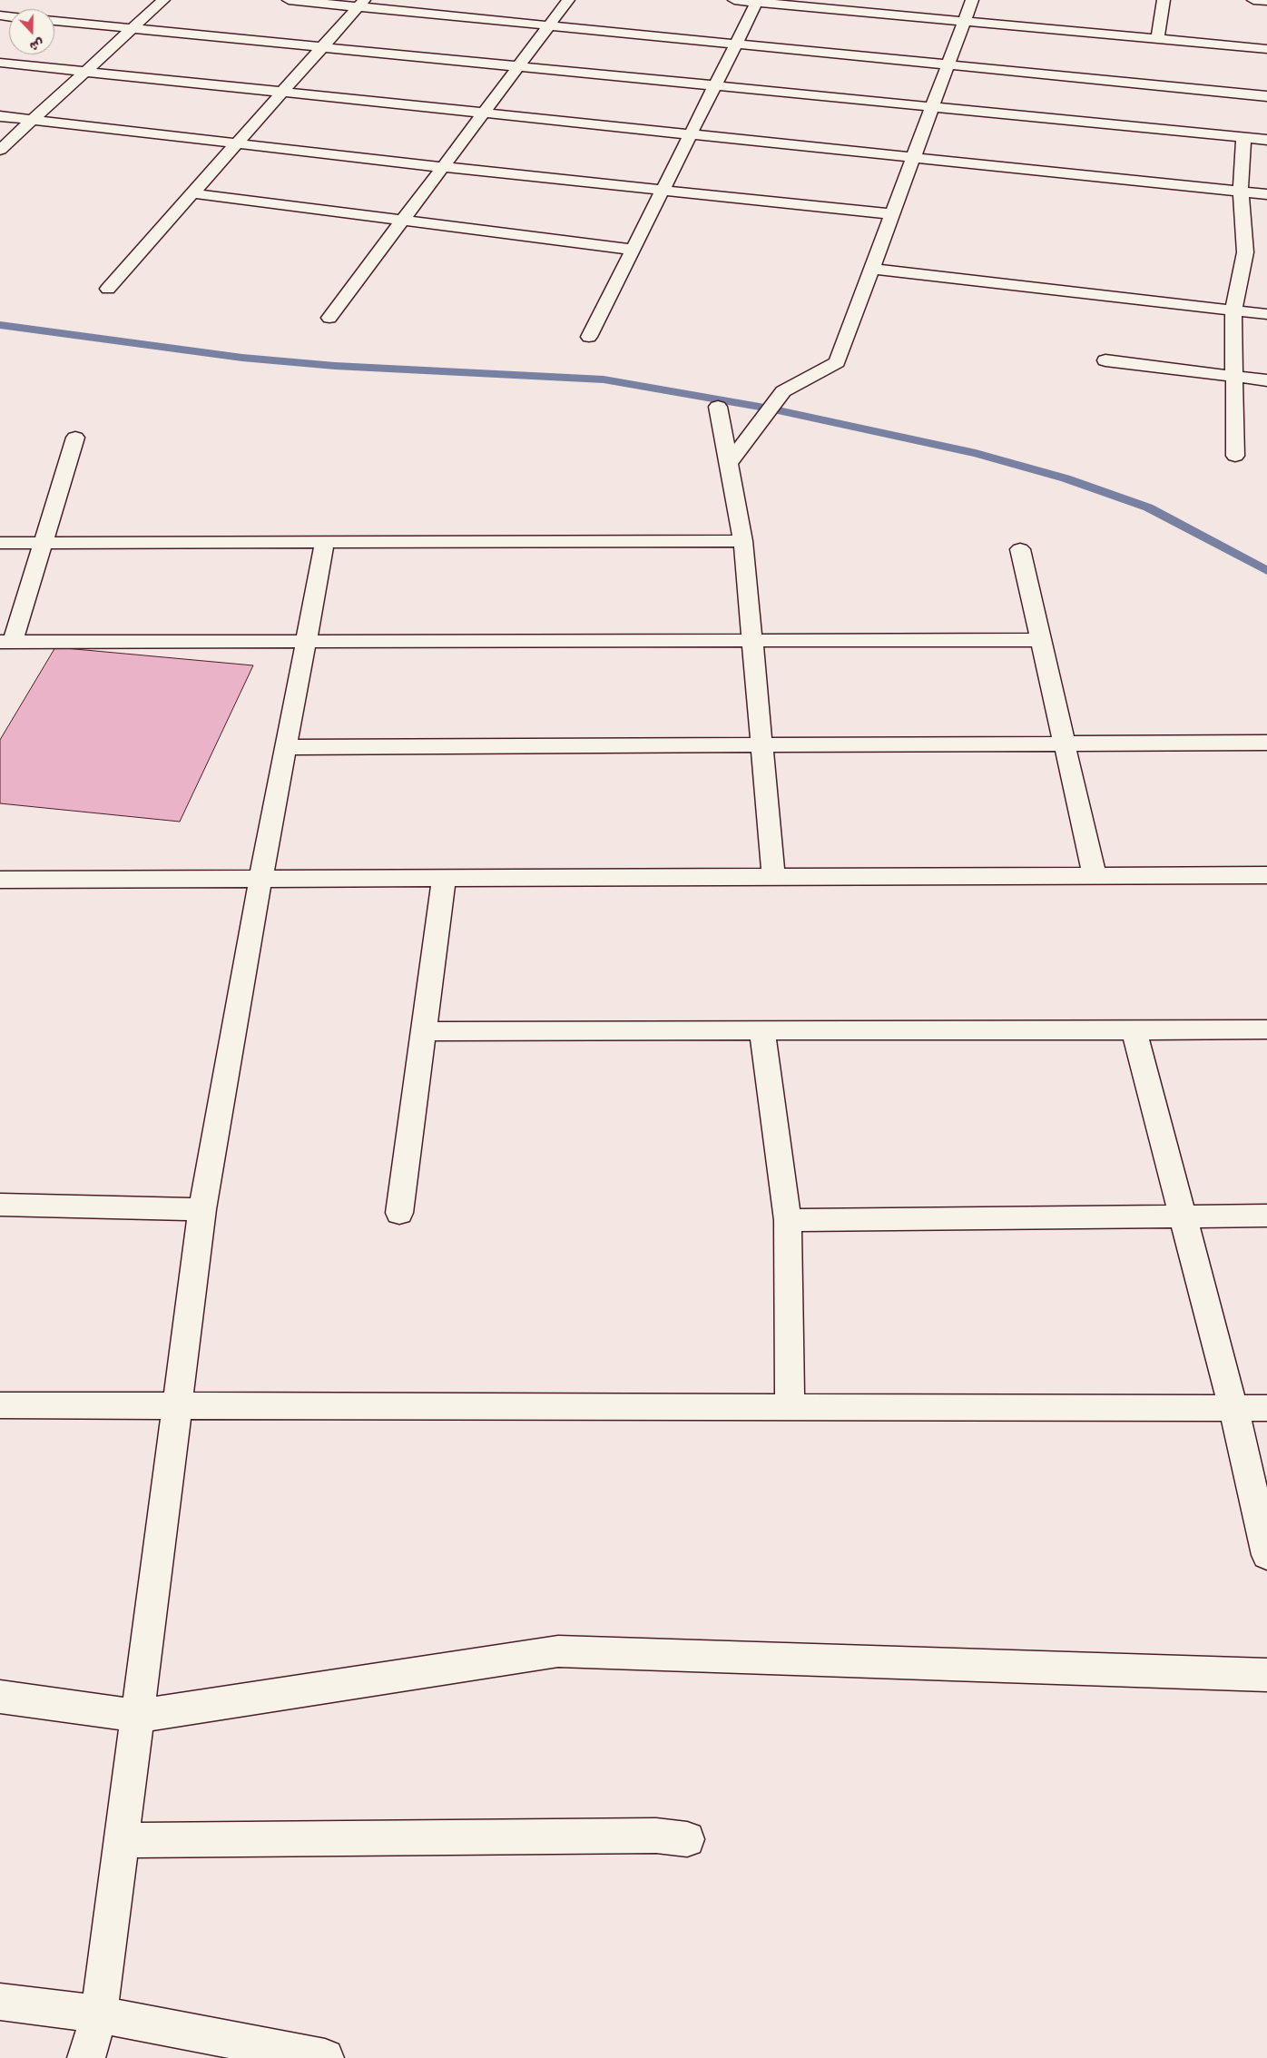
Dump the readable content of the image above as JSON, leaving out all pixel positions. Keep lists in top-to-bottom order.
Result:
{
  "north": "bottom"
}
